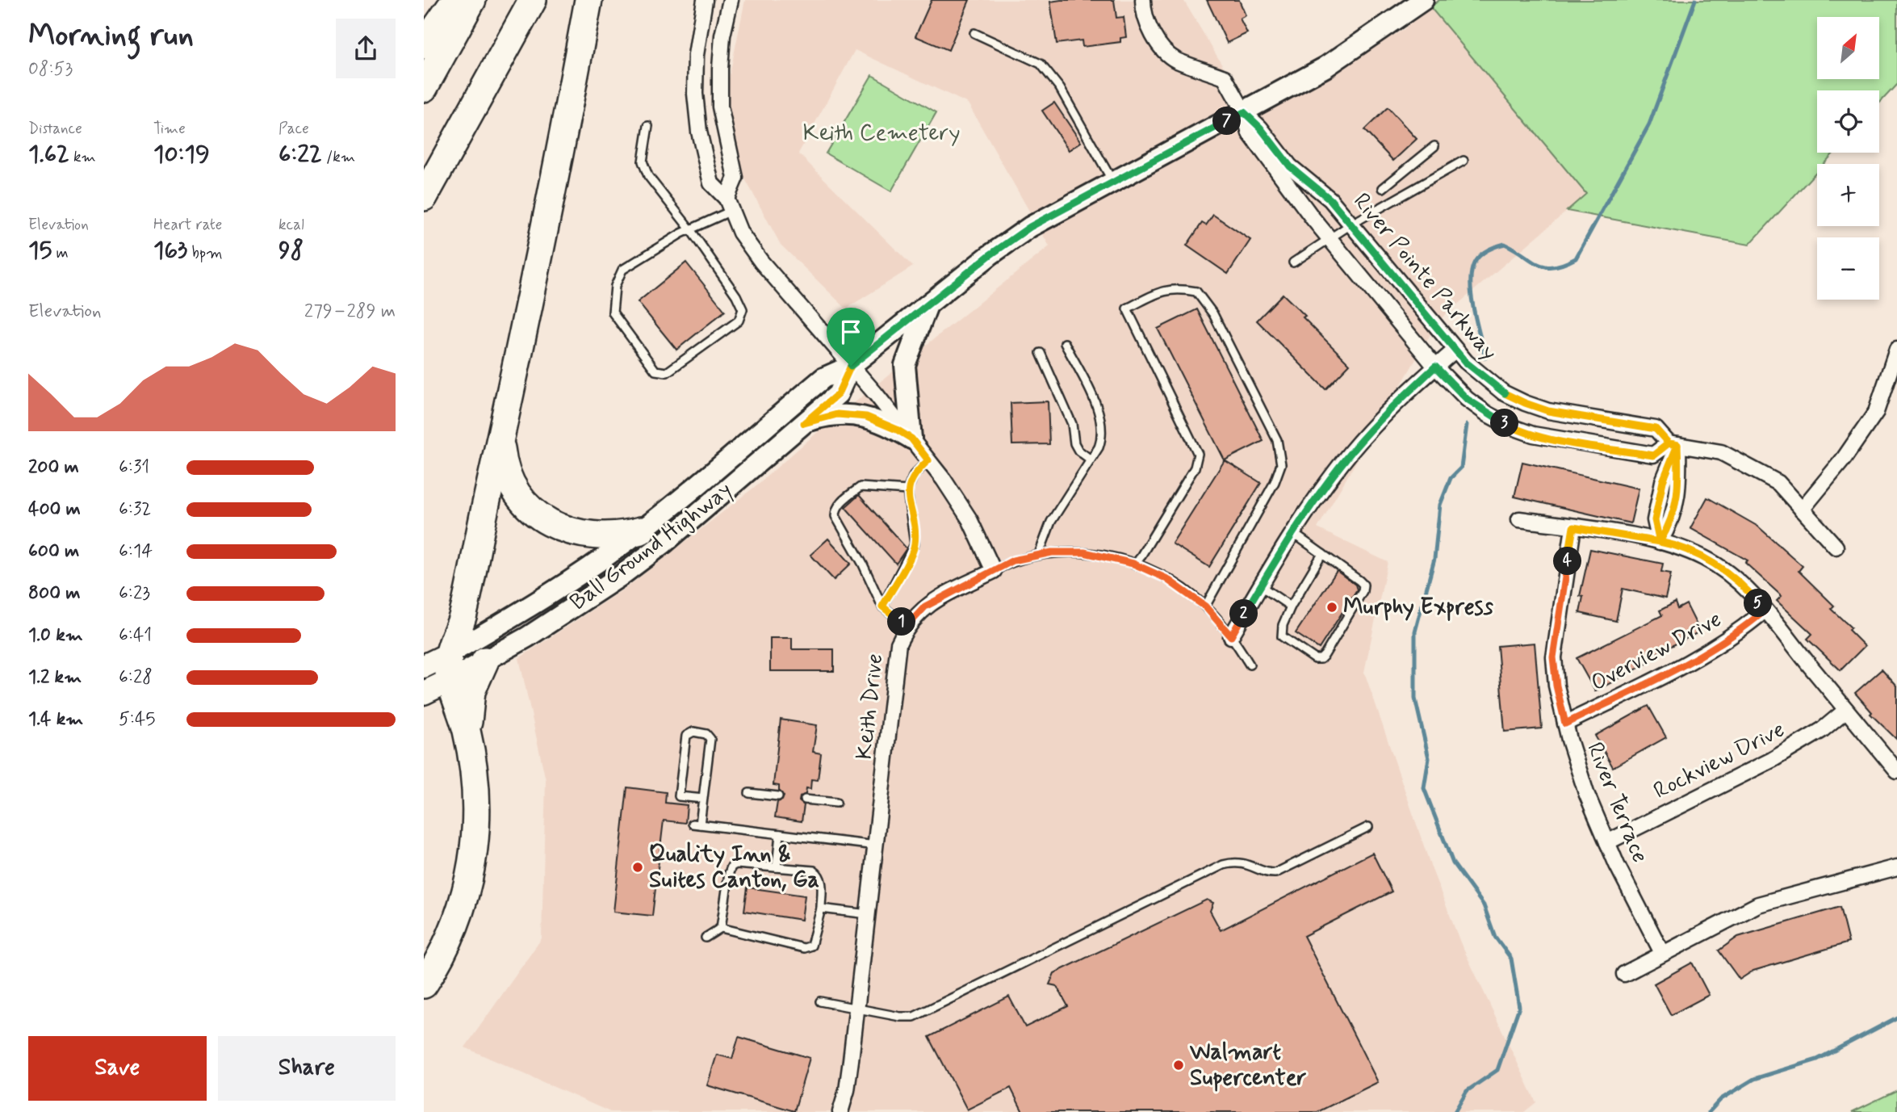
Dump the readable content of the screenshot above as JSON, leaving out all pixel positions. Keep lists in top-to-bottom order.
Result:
{
  "streets": {
    "main road": ["Ball Ground Highway"],
    "street": [
      "River Pointe Parkway",
      "Overview Drive",
      "Keith Drive",
      "Rockview Drive",
      "River Terrace"
    ]
  },
  "crossings": [
    ["River Pointe Parkway", "Ball Ground Highway"],
    ["Overview Drive", "River Terrace"],
    ["Rockview Drive", "River Terrace"]
  ],
  "parks": ["Keith Cemetery"],
  "places": ["Murphy Express", "Quality Inn & Suites Canton, Ga", "Walmart Supercenter"],
  "north": "top right",
  "page": {
    "heading": ["Morning run", "08:53"],
    "map_buttons": ["+", "−"],
    "stats": [
      ["Distance", "1.62 km"],
      ["Time", "10:19"],
      ["Pace", "6:22 /km"],
      ["Elevation", "15 m"],
      ["Heart rate", "163 bpm"],
      ["kcal", "98"]
    ],
    "pins": [
      "7",
      "3",
      "4",
      "5",
      "2",
      "1"
    ],
    "chart": ["Elevation", "279–289 m"],
    "list": [
      {
        "name": "200 m",
        "note": "6:31"
      },
      {
        "name": "400 m",
        "note": "6:32"
      },
      {
        "name": "600 m",
        "note": "6:14"
      },
      {
        "name": "800 m",
        "note": "6:23"
      },
      {
        "name": "1.0 km",
        "note": "6:41"
      },
      {
        "name": "1.2 km",
        "note": "6:28"
      },
      {
        "name": "1.4 km",
        "note": "5:45"
      }
    ],
    "buttons": ["Save", "Share"]
  }
}
